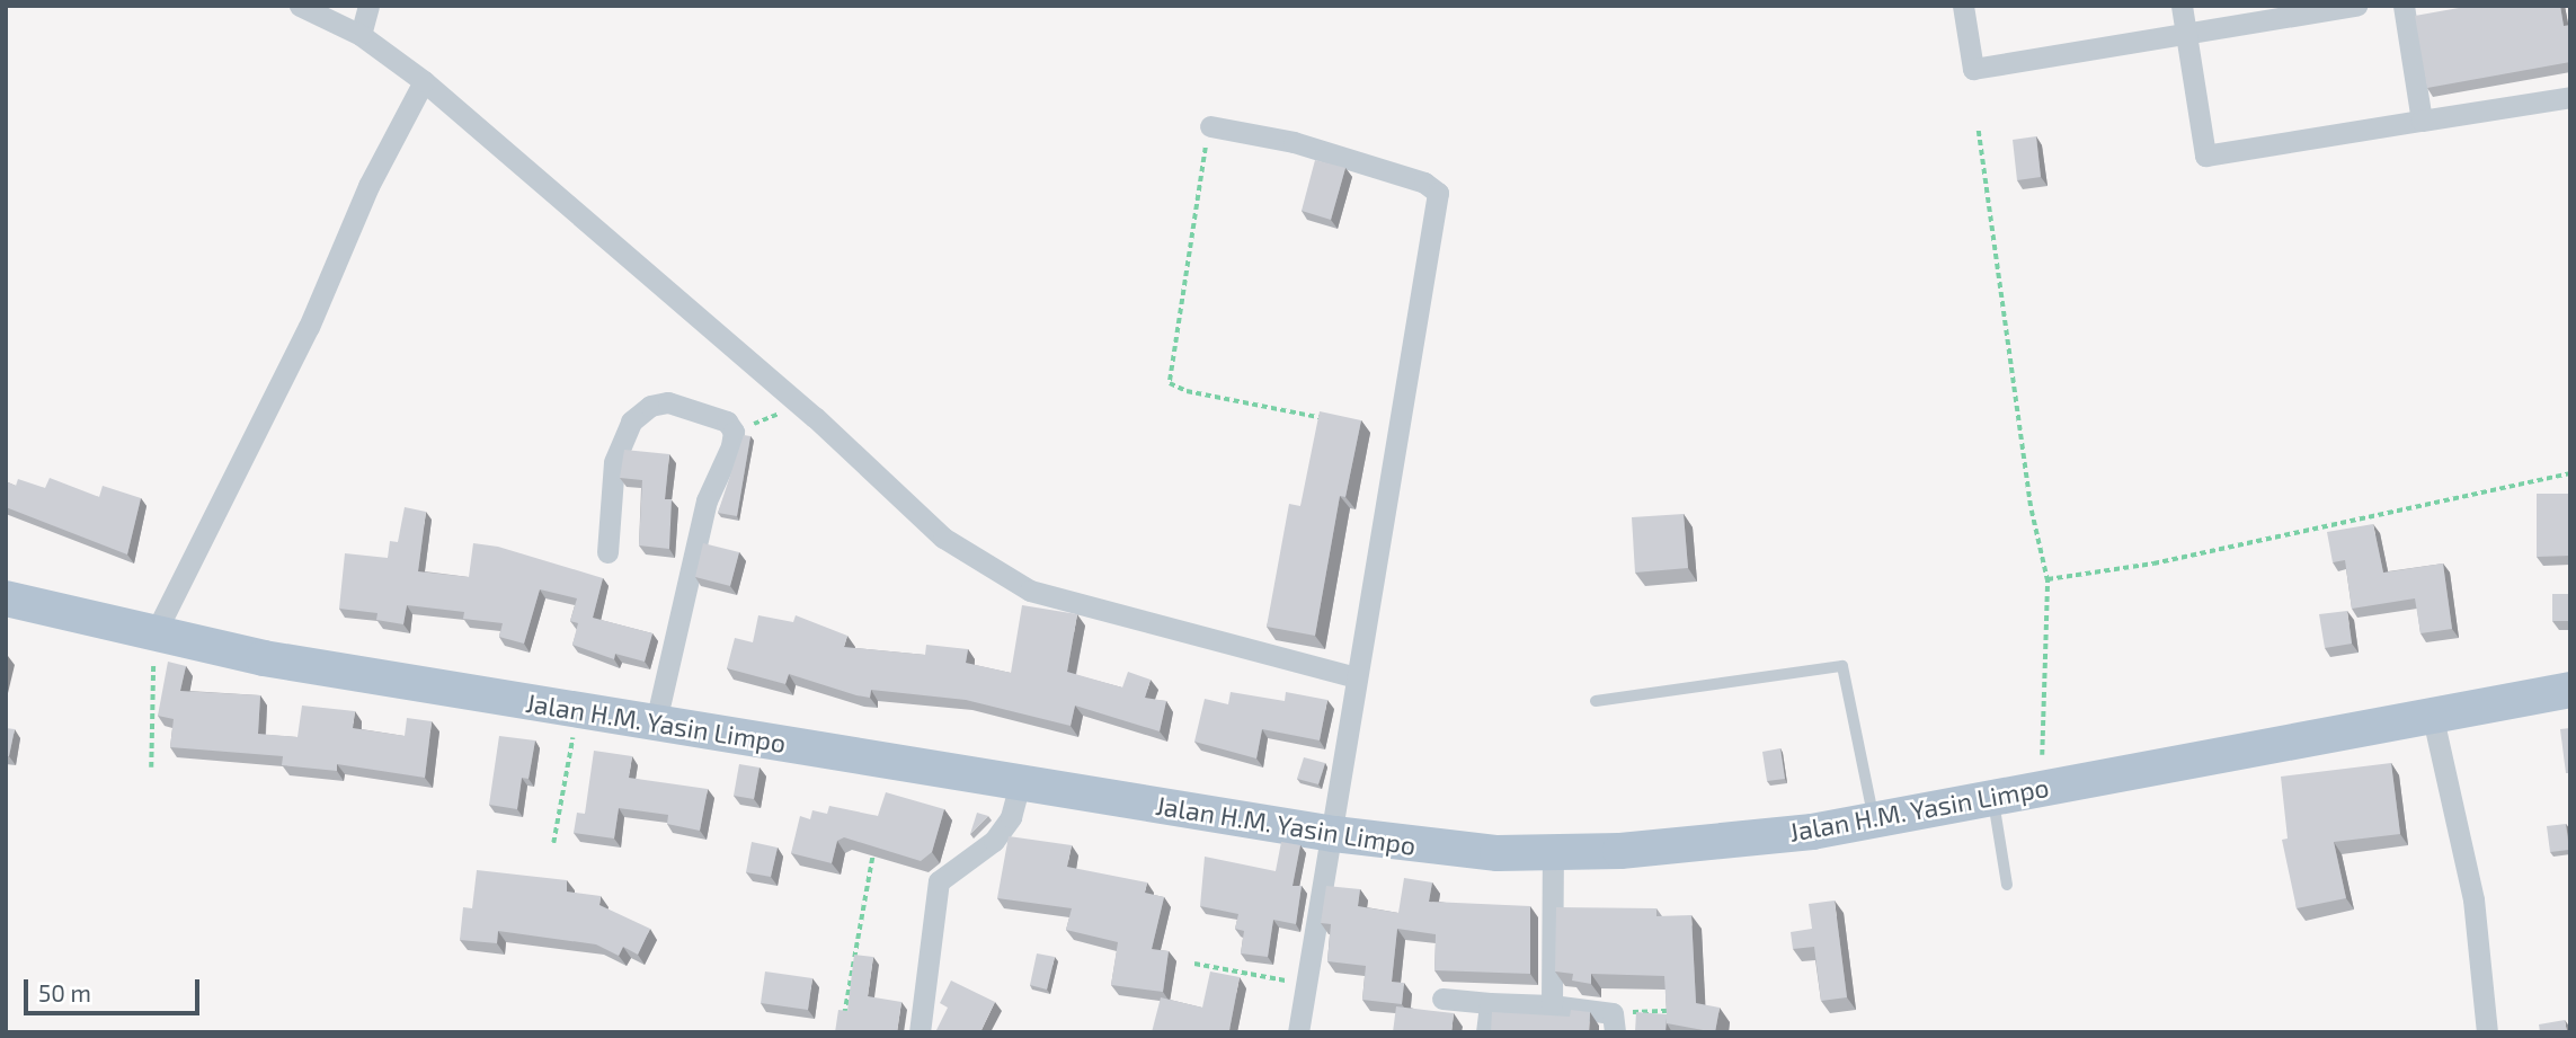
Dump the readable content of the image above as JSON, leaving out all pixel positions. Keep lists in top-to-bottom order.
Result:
{
  "streets": {
    "main road": ["Jalan H.M. Yasin Limpo"]
  },
  "scale_bar": "50 m"
}
